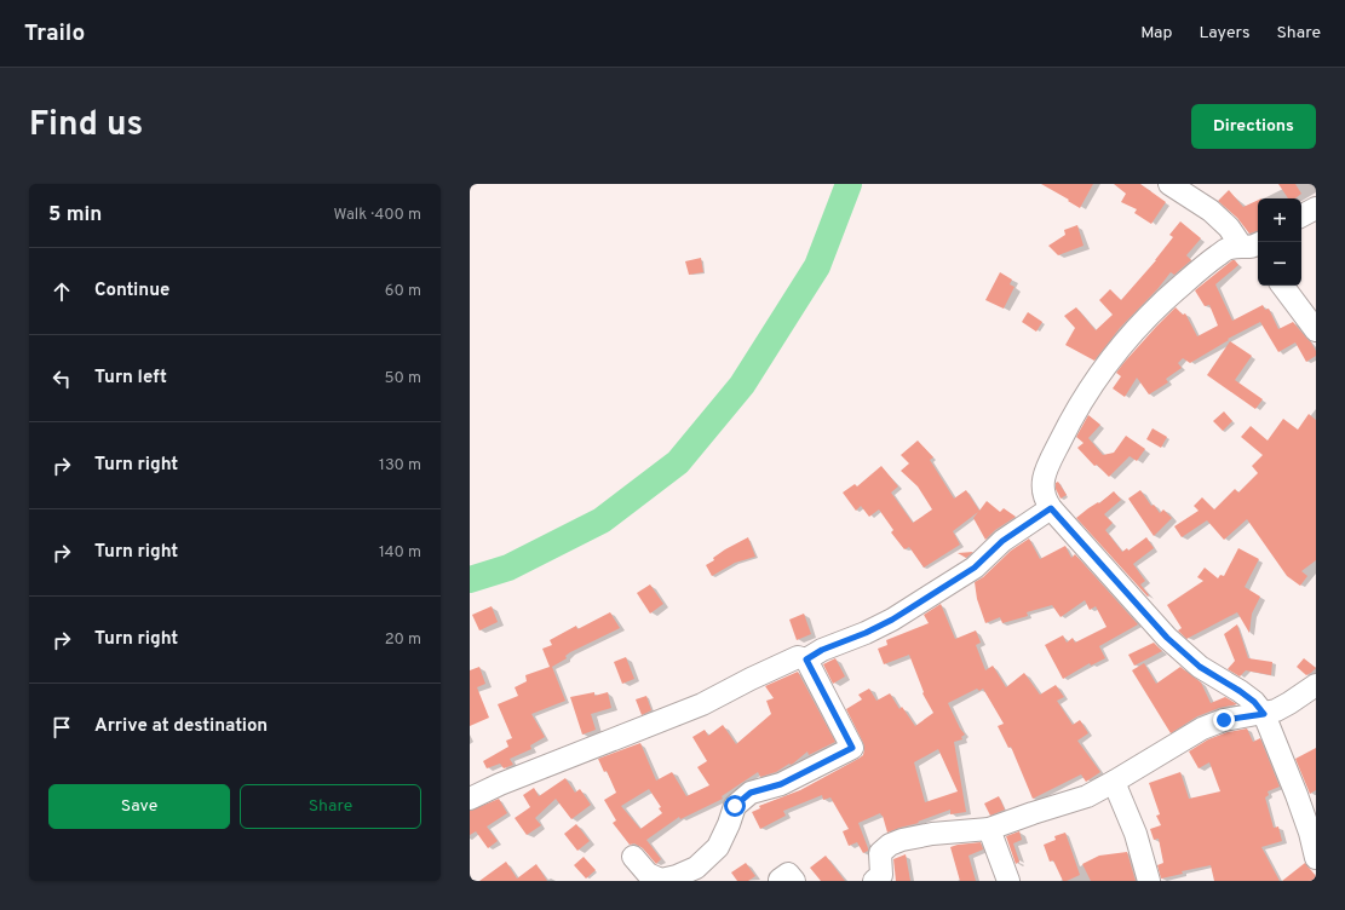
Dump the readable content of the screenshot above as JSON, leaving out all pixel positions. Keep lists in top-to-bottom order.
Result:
{
  "page": {
    "header": "Trailo",
    "nav": ["Map", "Layers", "Share"],
    "title": "Find us",
    "buttons": [
      "Directions",
      ["Save", "Share"]
    ],
    "heading": ["5 min", "Walk · 400 m"],
    "map_buttons": ["+", "−"],
    "list": [
      ["Continue", "60 m"],
      ["Turn left", "50 m"],
      ["Turn right", "130 m"],
      ["Turn right", "140 m"],
      ["Turn right", "20 m"],
      "Arrive at destination"
    ]
  }
}
